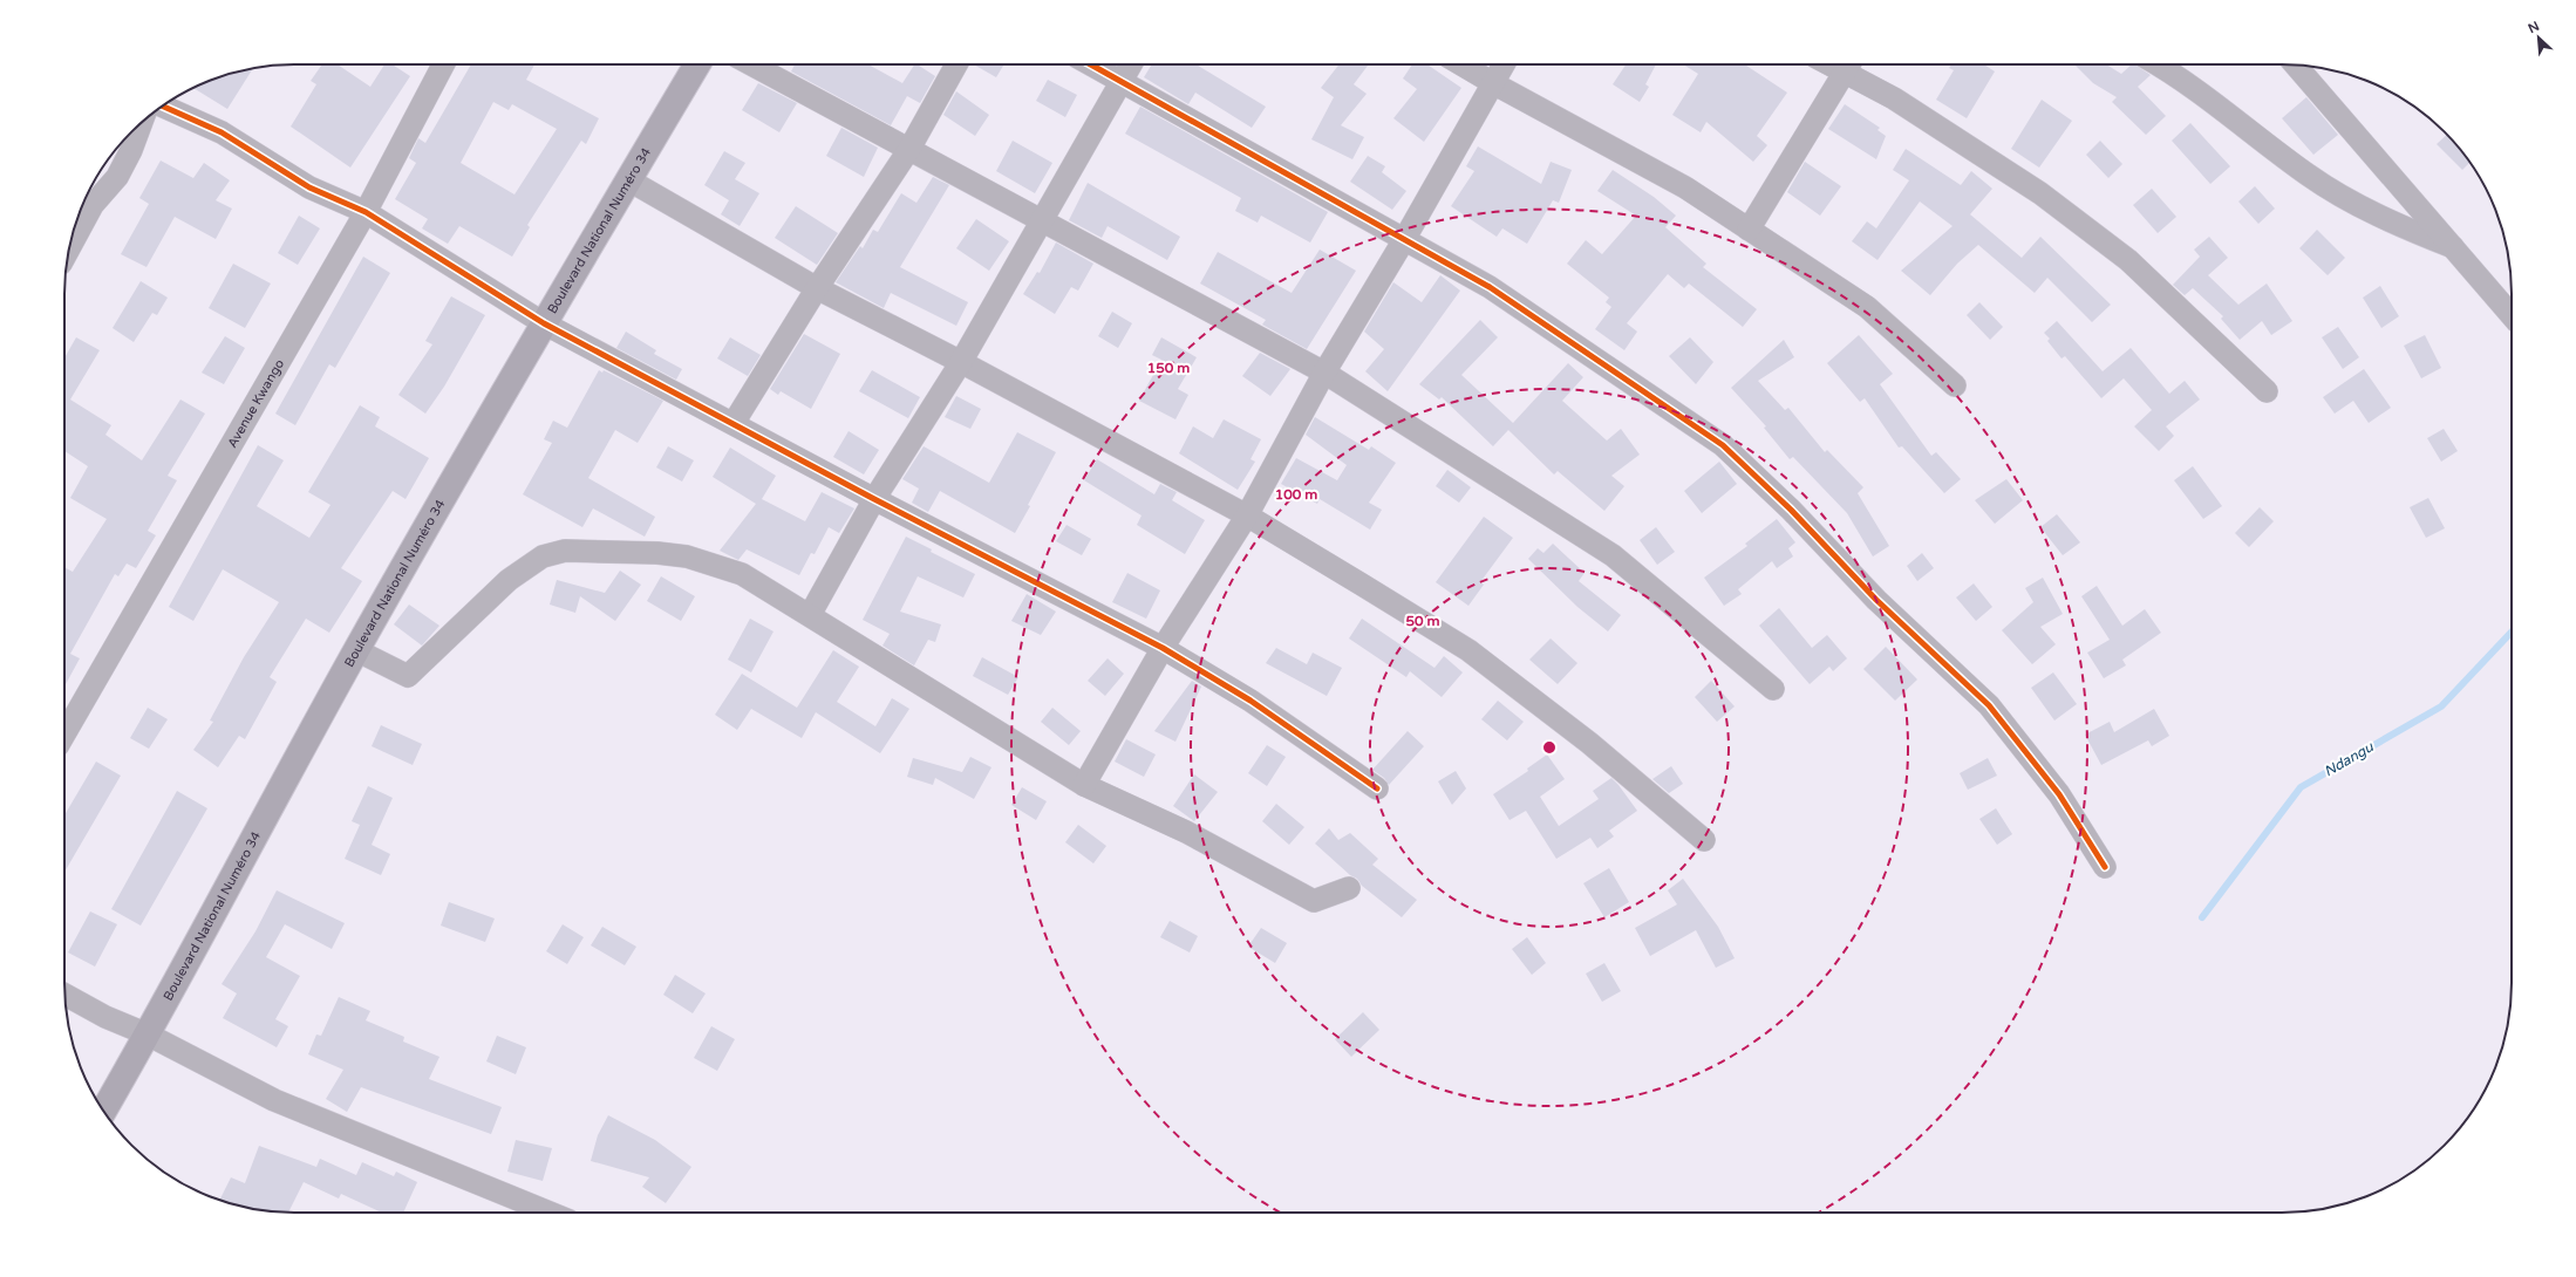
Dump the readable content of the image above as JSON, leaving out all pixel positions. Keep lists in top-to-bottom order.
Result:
{
  "streets": {
    "main road": ["Boulevard National Numéro 34"],
    "street": ["Avenue Kwango"]
  },
  "water": ["Ndangu"],
  "north": "top left",
  "rings": ["150 m", "100 m", "50 m"]
}
